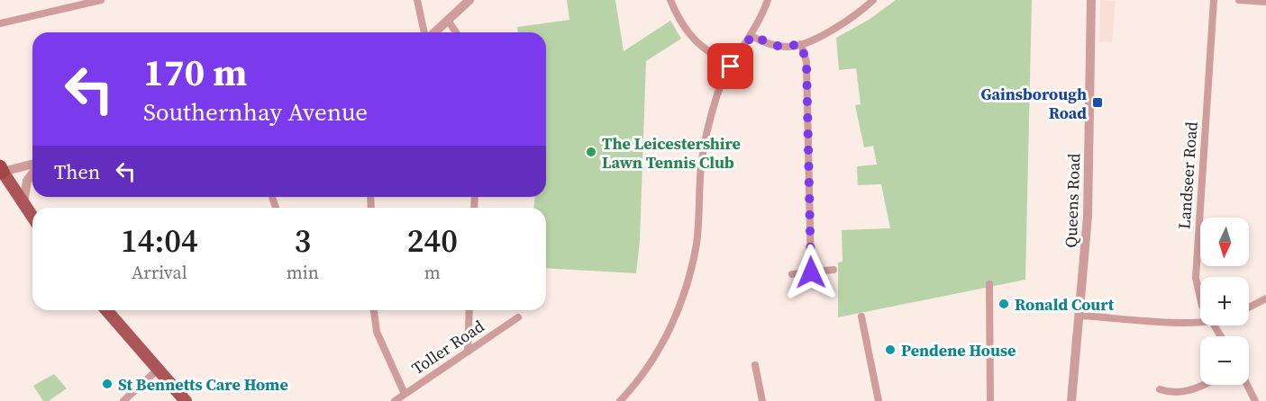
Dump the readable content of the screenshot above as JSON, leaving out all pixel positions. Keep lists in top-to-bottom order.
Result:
{
  "streets": {
    "street": ["Landseer Road", "Queens Road", "Toller Road"]
  },
  "places": {
    "transit": ["Gainsborough Road"],
    "other": [
      "The Leicestershire Lawn Tennis Club",
      "Ronald Court",
      "Pendene House",
      "St Bennetts Care Home"
    ]
  },
  "north": "bottom",
  "page": {
    "turn": ["170 m", "Southernhay Avenue"],
    "then": "Then",
    "eta": [
      "14:04",
      "Arrival",
      "3",
      "min",
      "240",
      "m"
    ],
    "map_buttons": ["+", "−"]
  }
}
